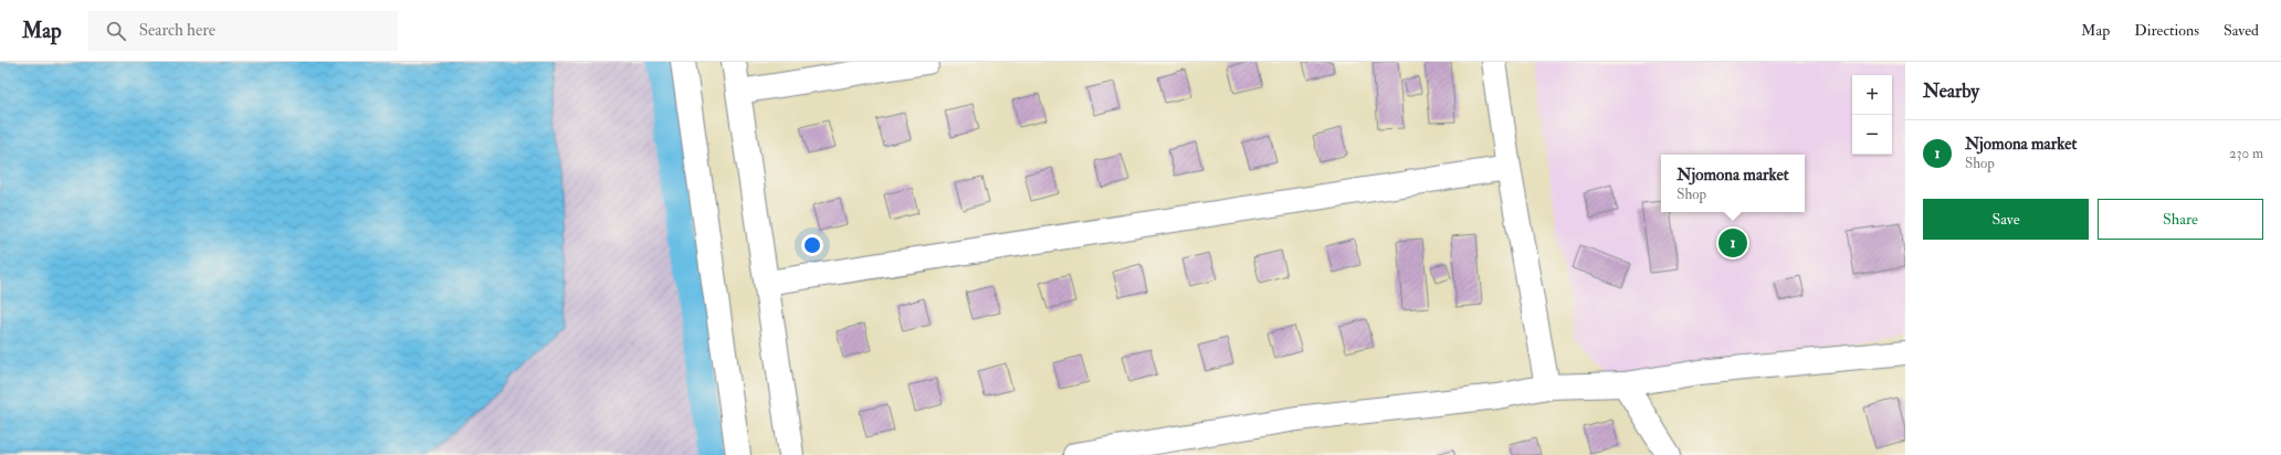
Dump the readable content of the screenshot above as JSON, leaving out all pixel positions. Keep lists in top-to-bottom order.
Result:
{
  "page": {
    "header": "Map",
    "search": "Search here",
    "nav": ["Map", "Directions", "Saved"],
    "heading": "Nearby",
    "map_buttons": ["+", "−"],
    "list": [
      {
        "mark": "1",
        "name": "Njomona market",
        "note": "Shop",
        "value": "230 m"
      }
    ],
    "popup": ["Njomona market", "Shop"],
    "buttons": ["Save", "Share"],
    "pins": "1"
  }
}
